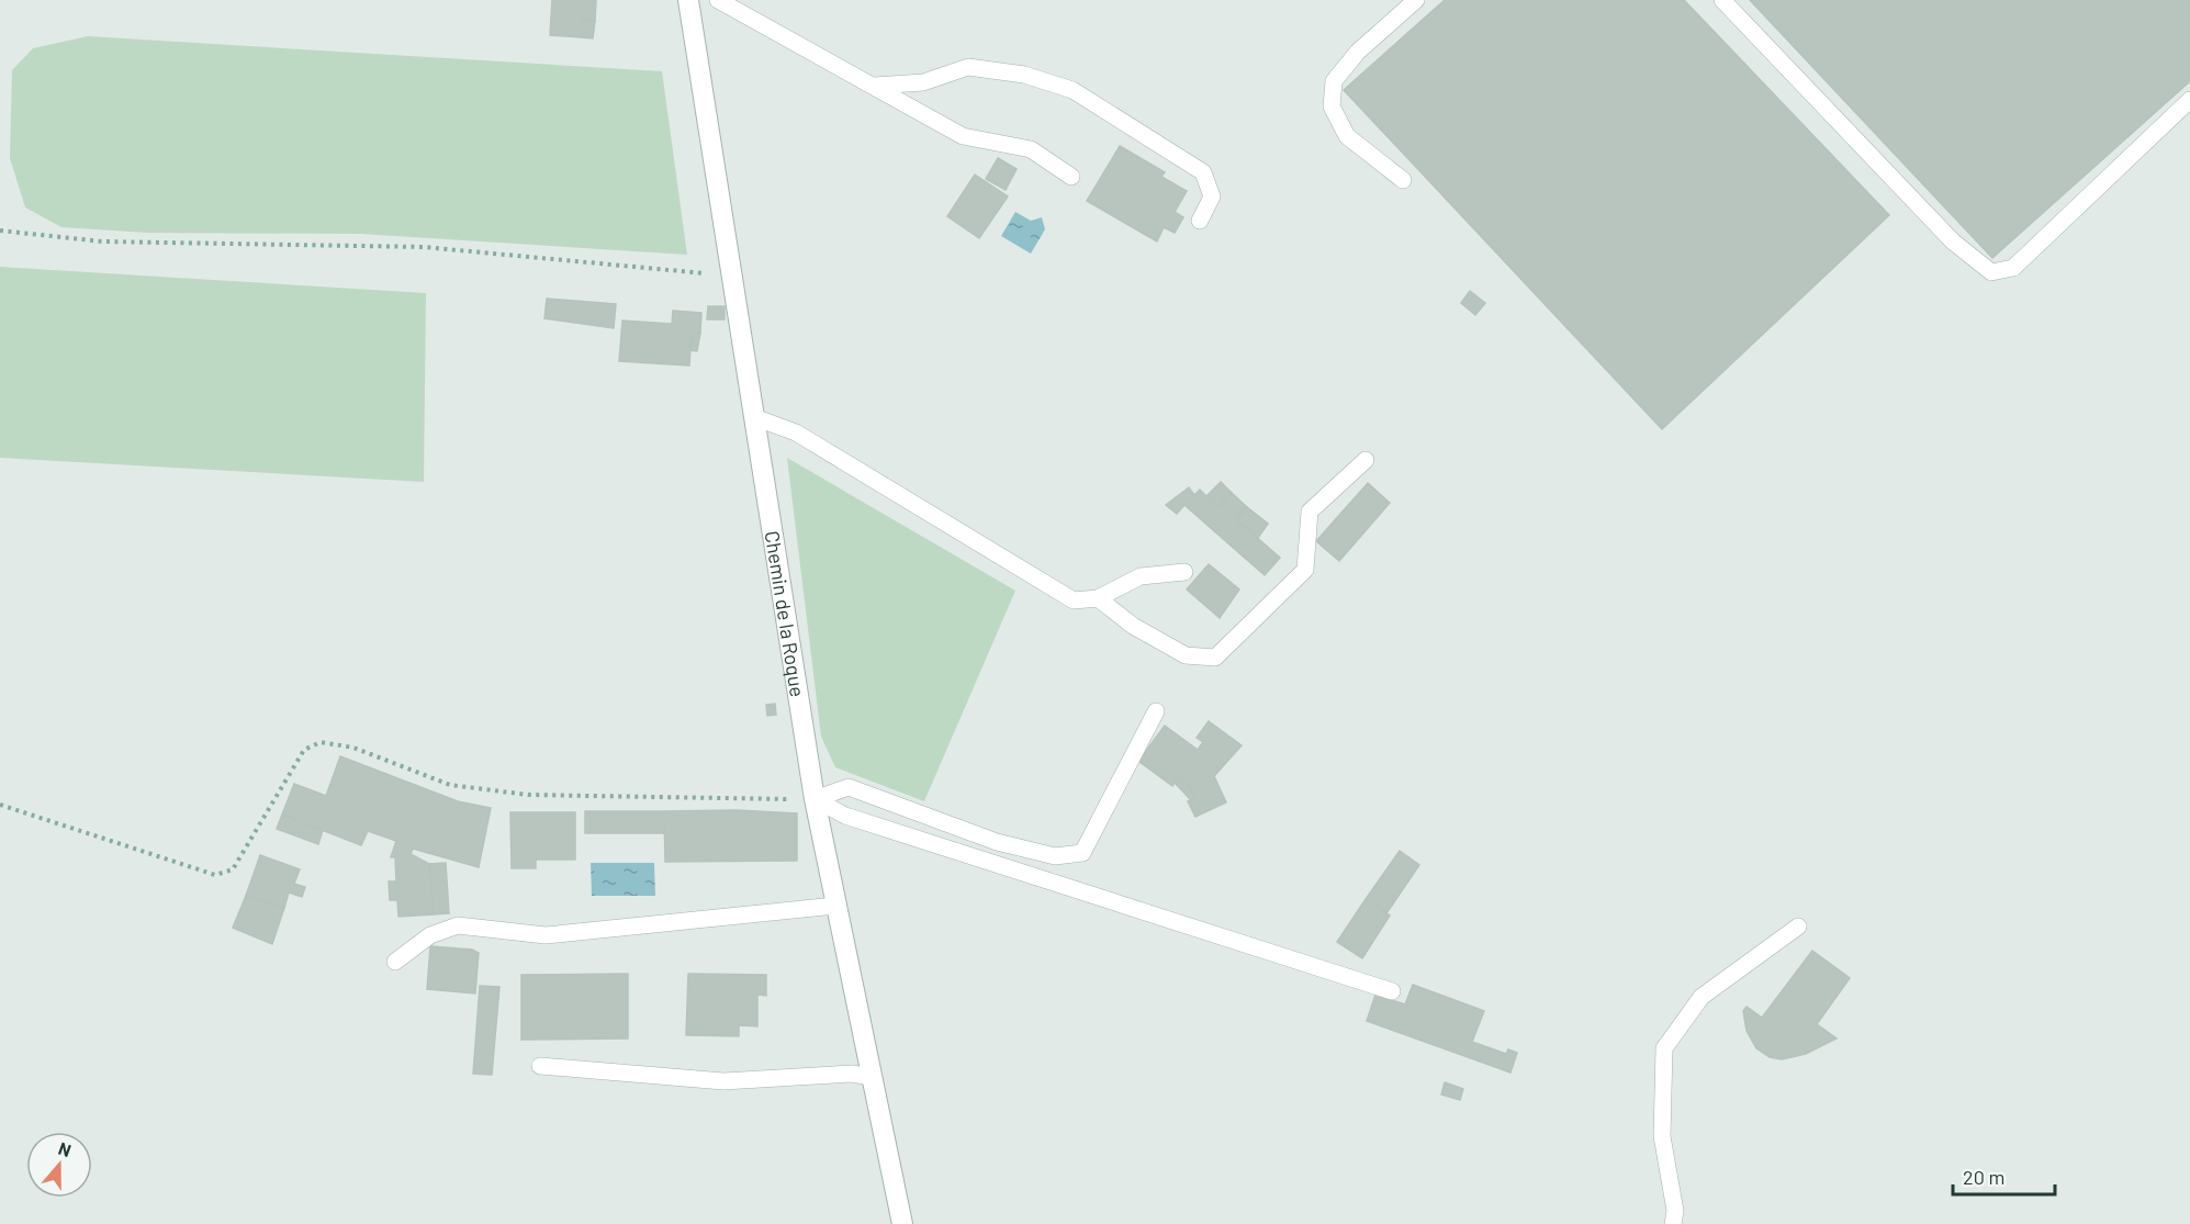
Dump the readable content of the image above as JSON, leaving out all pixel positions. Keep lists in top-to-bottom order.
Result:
{
  "streets": {
    "street": ["Chemin de la Roque"]
  },
  "scale_bar": "20 m",
  "north": "top"
}
